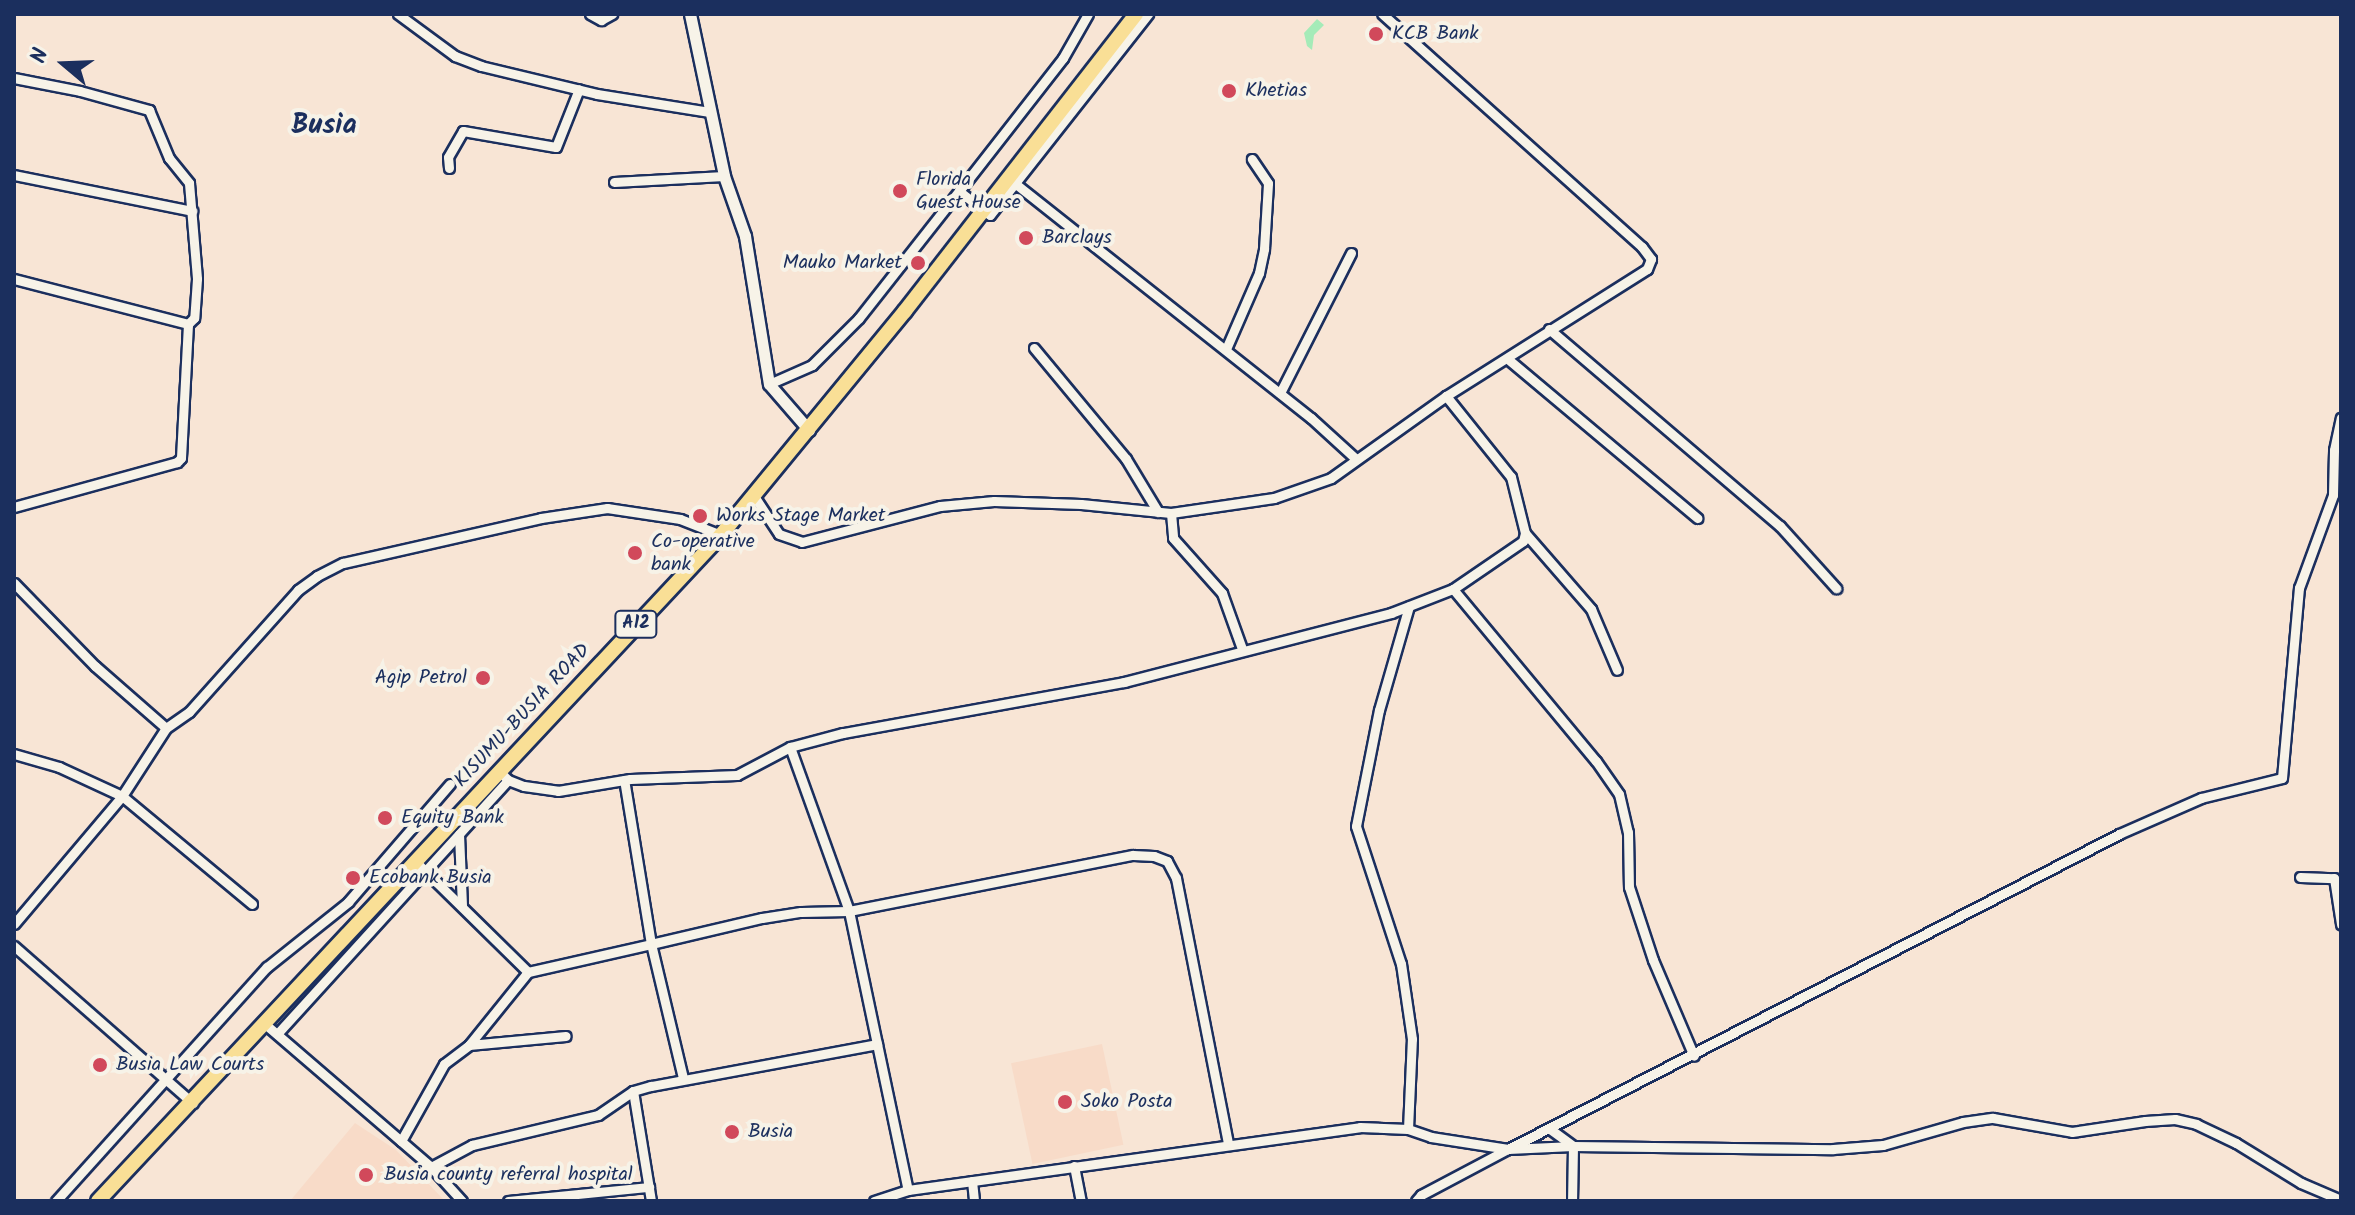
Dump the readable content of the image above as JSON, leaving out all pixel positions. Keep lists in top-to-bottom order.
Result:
{
  "streets": {
    "highway": ["A12", "KISUMU-BUSIA ROAD"]
  },
  "districts": ["Busia"],
  "places": [
    "KCB Bank",
    "Khetias",
    "Florida Guest House",
    "Barclays",
    "Mauko Market",
    "Works Stage Market",
    "Co-operative bank",
    "Agip Petrol",
    "Equity Bank",
    "Ecobank Busia",
    "Busia Law Courts",
    "Soko Posta",
    "Busia",
    "Busia county referral hospital"
  ],
  "north": "left"
}
